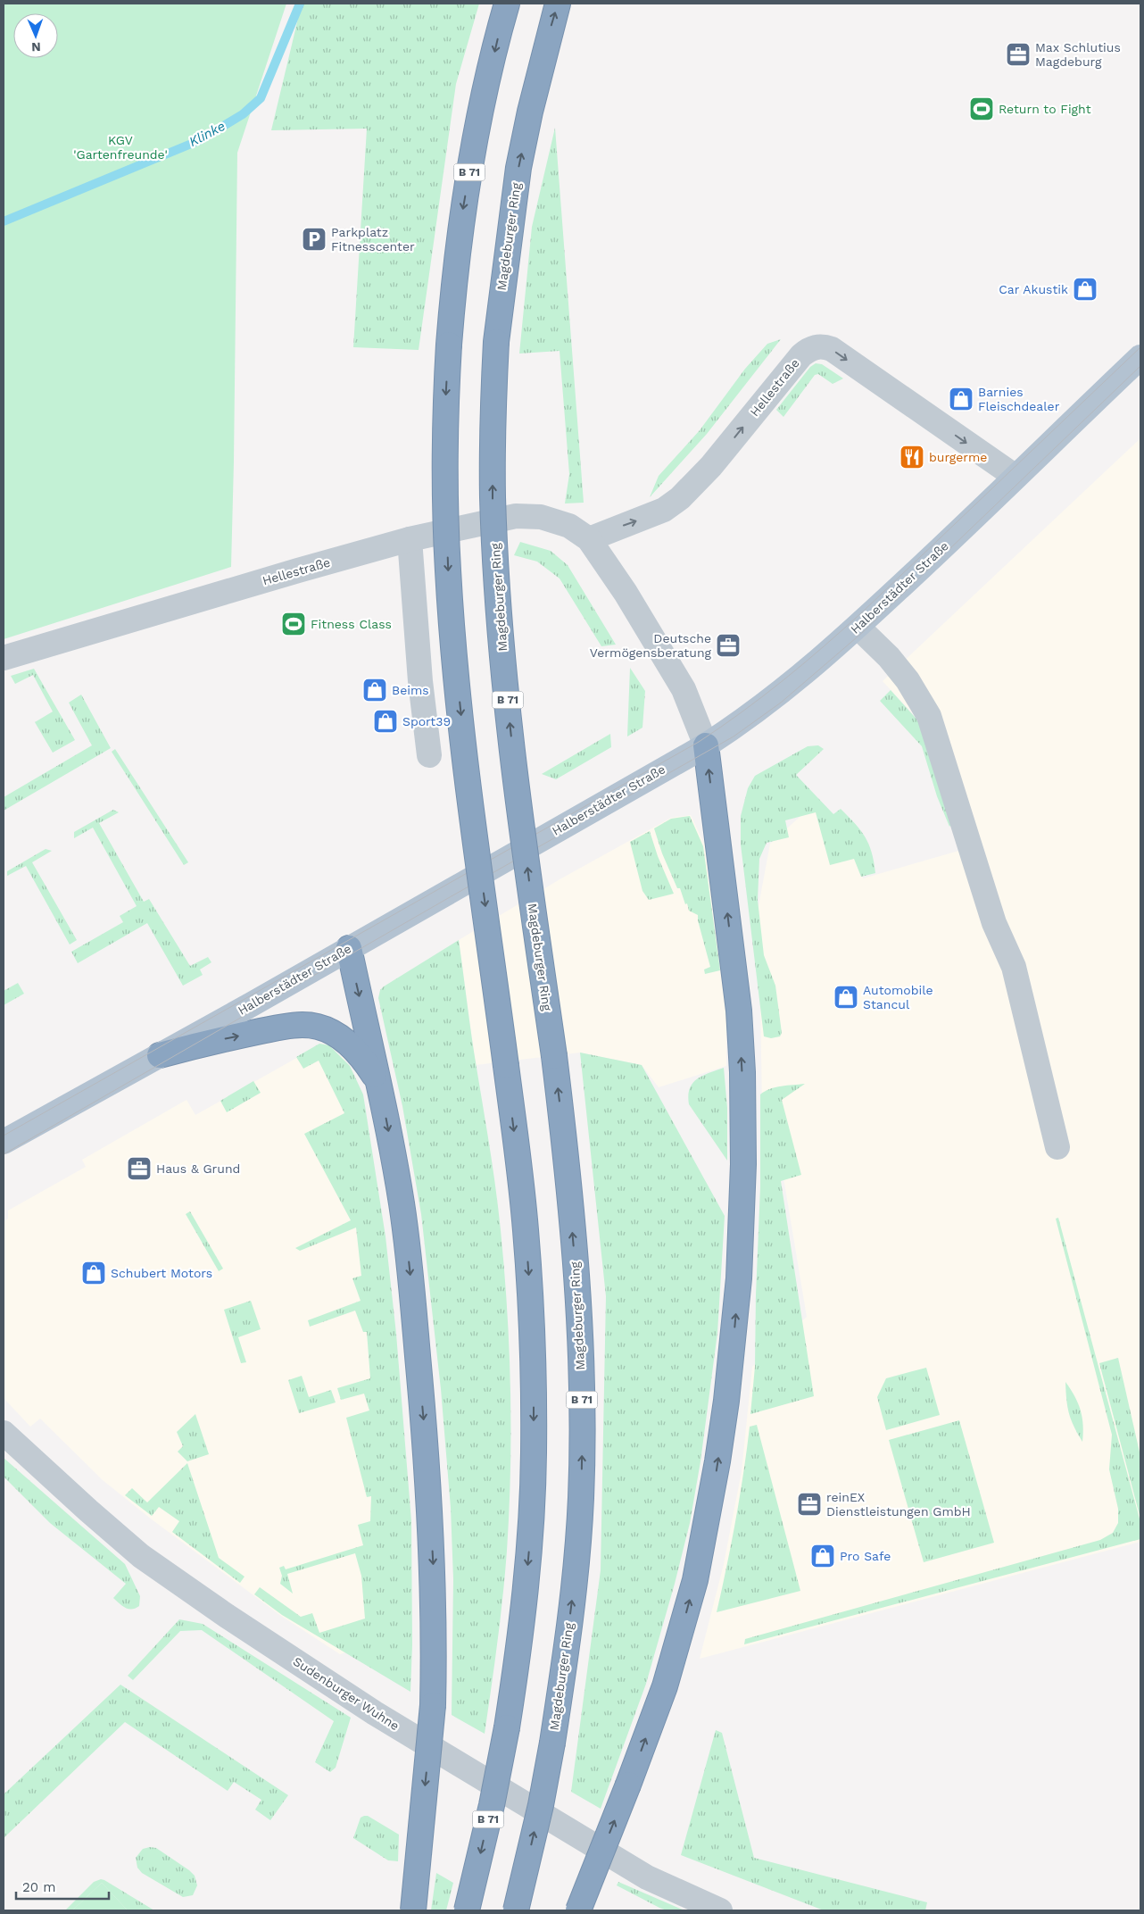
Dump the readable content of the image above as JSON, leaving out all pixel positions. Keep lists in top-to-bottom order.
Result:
{
  "streets": {
    "highway": ["B 71", "Magdeburger Ring"],
    "main road": ["Halberstädter Straße"],
    "street": ["Hellestraße", "Sudenburger Wuhne"]
  },
  "crossings": [
    ["Hellestraße", "Halberstädter Straße"]
  ],
  "water": ["Klinke"],
  "parks": ["KGV 'Gartenfreunde'"],
  "places": {
    "office": [
      "Max Schlutius Magdeburg",
      "Deutsche Vermögensberatung",
      "Haus & Grund",
      "reinEX Dienstleistungen GmbH"
    ],
    "sports": ["Return to Fight", "Fitness Class"],
    "parking": ["Parkplatz Fitnesscenter"],
    "shop": [
      "Car Akustik",
      "Barnies Fleischdealer",
      "Beims",
      "Sport39",
      "Automobile Stancul",
      "Schubert Motors",
      "Pro Safe"
    ],
    "restaurant": ["burgerme"]
  },
  "scale_bar": "20 m",
  "north": "bottom"
}
